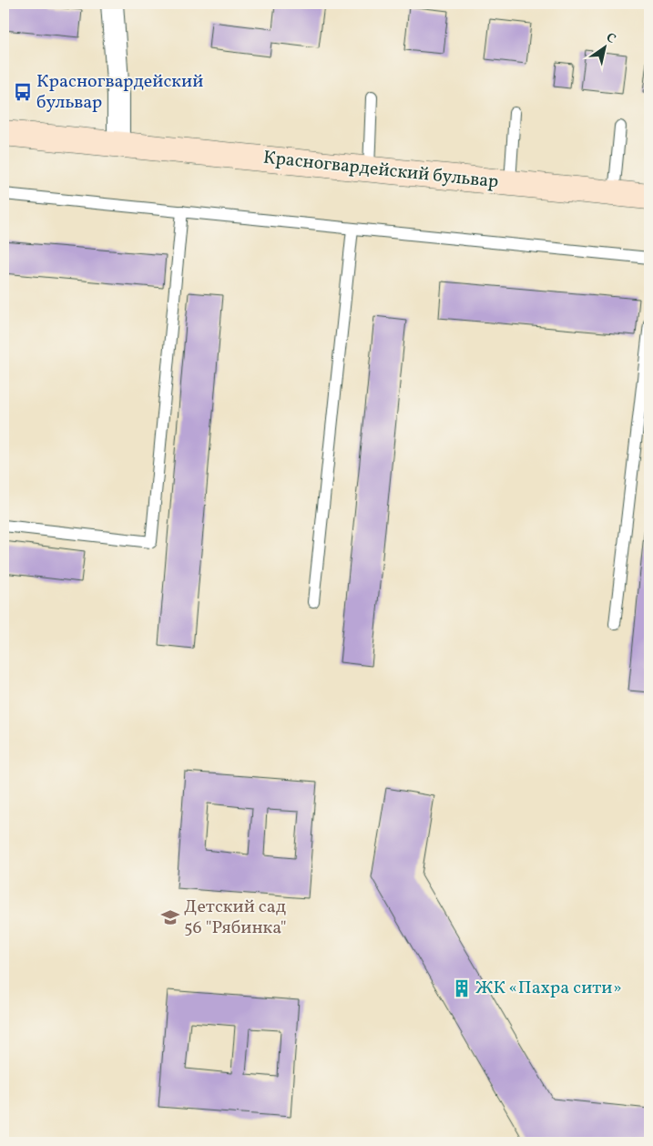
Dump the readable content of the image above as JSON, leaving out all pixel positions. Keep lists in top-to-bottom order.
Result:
{
  "streets": {
    "street": ["Красногвардейский бульвар"]
  },
  "places": {
    "bus stop": ["Красногвардейский бульвар"],
    "school or university": ["Детский сад 56 \"Рябинка\""],
    "building": ["ЖК «Пахра сити»"]
  },
  "north": "top right"
}
